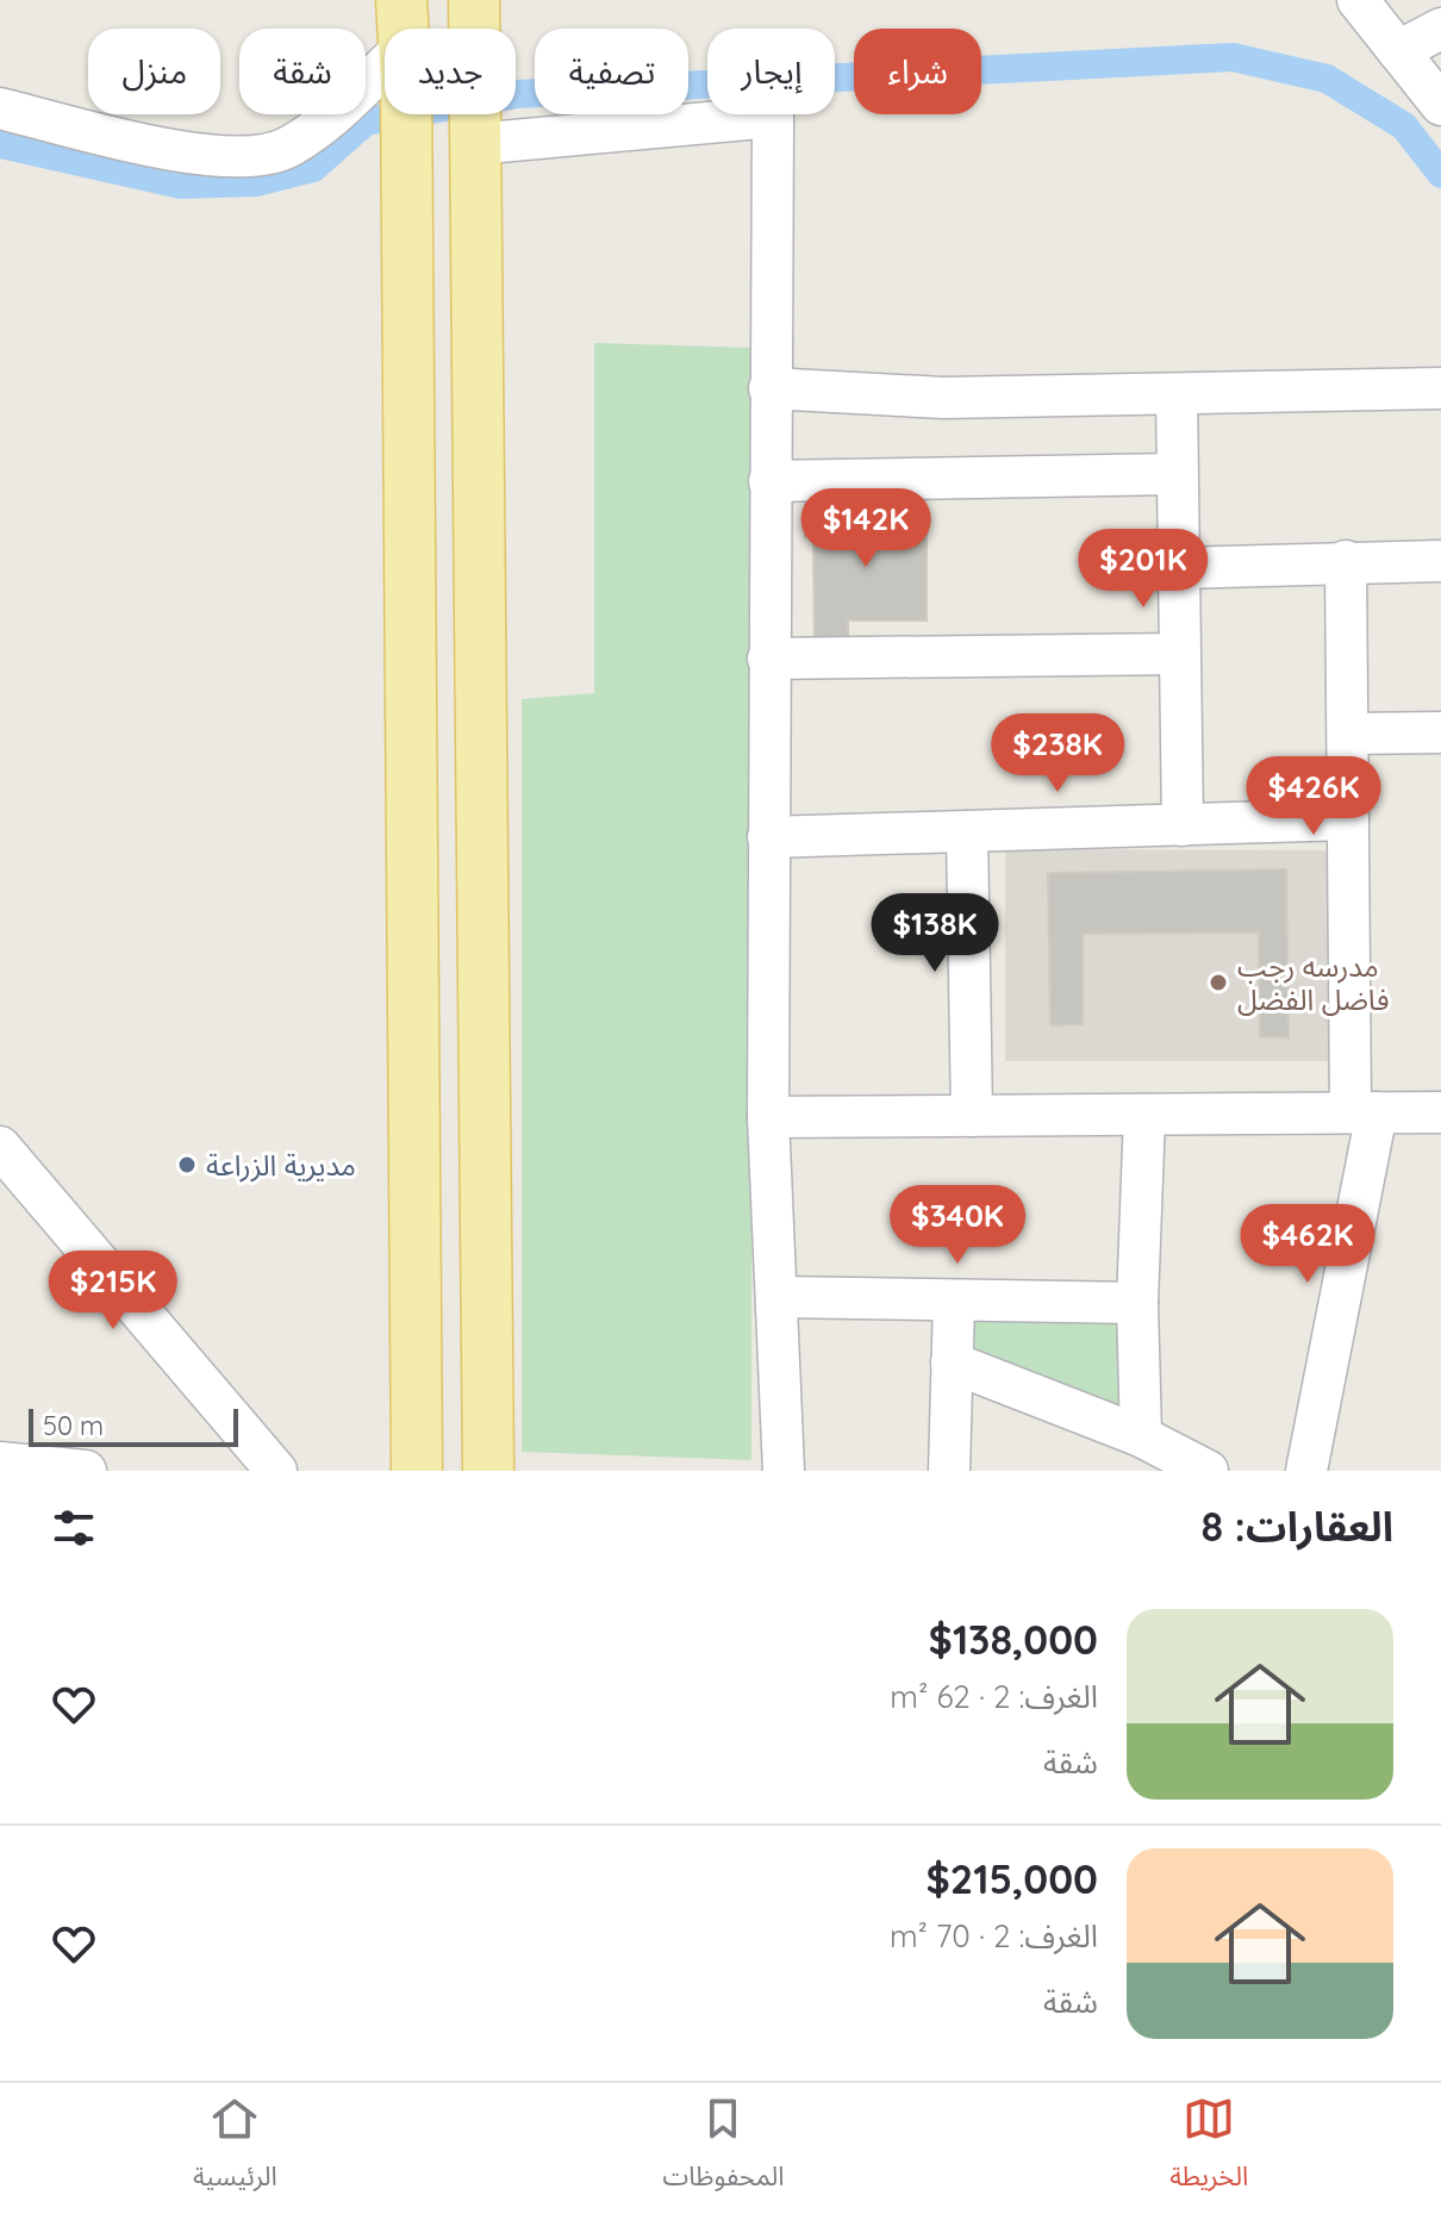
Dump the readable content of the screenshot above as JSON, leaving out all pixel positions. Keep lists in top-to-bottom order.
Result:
{
  "places": ["مدرسه رجب فاضل الفضل", "مديرية الزراعة"],
  "scale_bar": "50 m",
  "page": {
    "chip": [
      "شراء",
      "إيجار",
      "تصفية",
      "جديد",
      "شقة",
      "منزل"
    ],
    "price": [
      "$142K",
      "$201K",
      "$238K",
      "$426K",
      "$138K",
      "$340K",
      "$462K",
      "$215K"
    ],
    "scale": "50 m",
    "heading": "العقارات: 8",
    "list": [
      {
        "name": "$138,000",
        "note": "الغرف: 2 · 62 m² · شقة"
      },
      {
        "name": "$215,000",
        "note": "الغرف: 2 · 70 m² · شقة"
      }
    ],
    "tabs": ["الخريطة", "المحفوظات", "الرئيسية"]
  }
}
